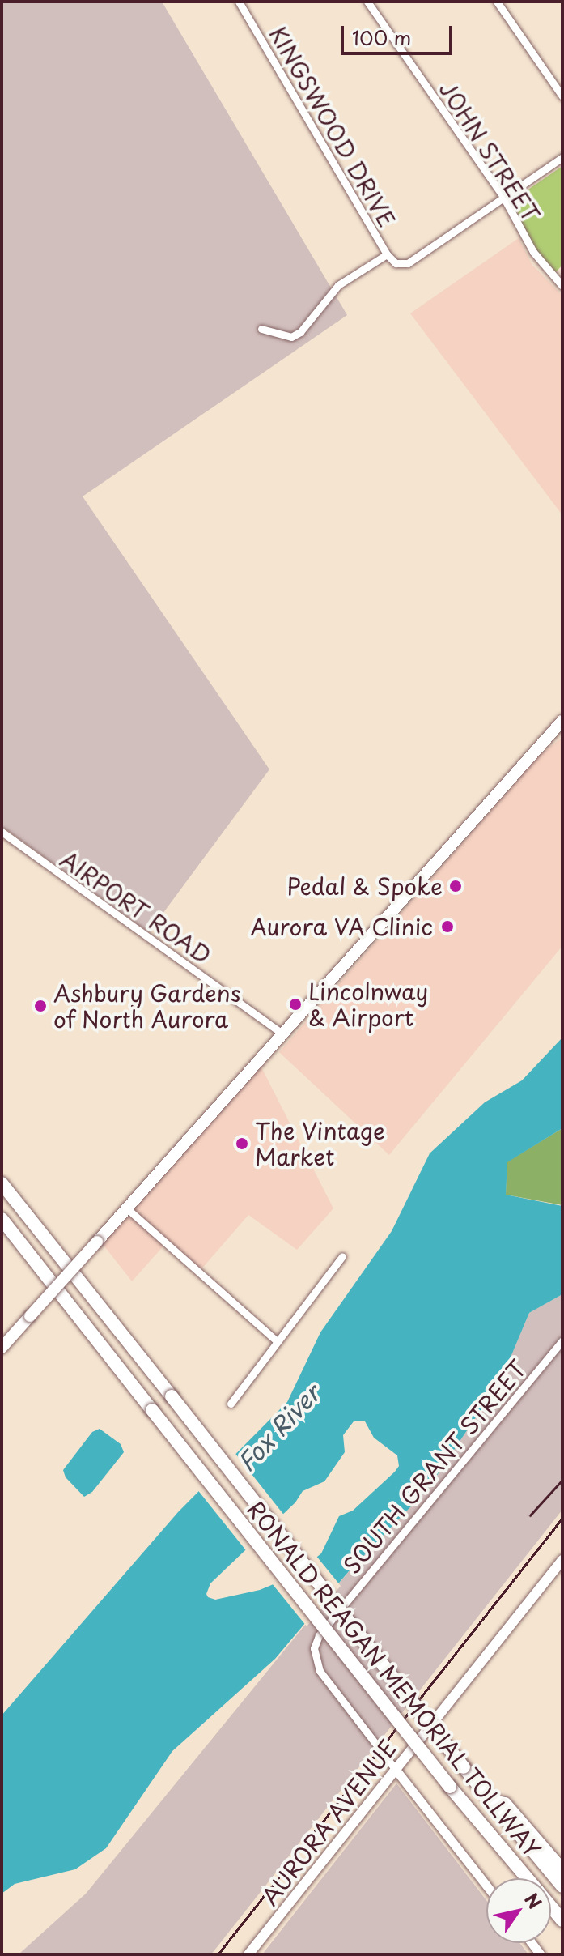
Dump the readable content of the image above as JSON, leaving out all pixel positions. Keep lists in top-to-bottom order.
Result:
{
  "streets": {
    "highway": ["RONALD REAGAN MEMORIAL TOLLWAY"],
    "main road": ["AURORA AVENUE"],
    "street": [
      "KINGSWOOD DRIVE",
      "JOHN STREET",
      "AIRPORT ROAD",
      "SOUTH GRANT STREET"
    ]
  },
  "crossings": [
    ["KINGSWOOD DRIVE", "JOHN STREET"],
    ["SOUTH GRANT STREET", "AURORA AVENUE"]
  ],
  "water": ["Fox River"],
  "places": [
    "Pedal & Spoke",
    "Aurora VA Clinic",
    "Lincolnway & Airport",
    "Ashbury Gardens of North Aurora",
    "The Vintage Market"
  ],
  "scale_bar": "100 m",
  "north": "top right"
}
